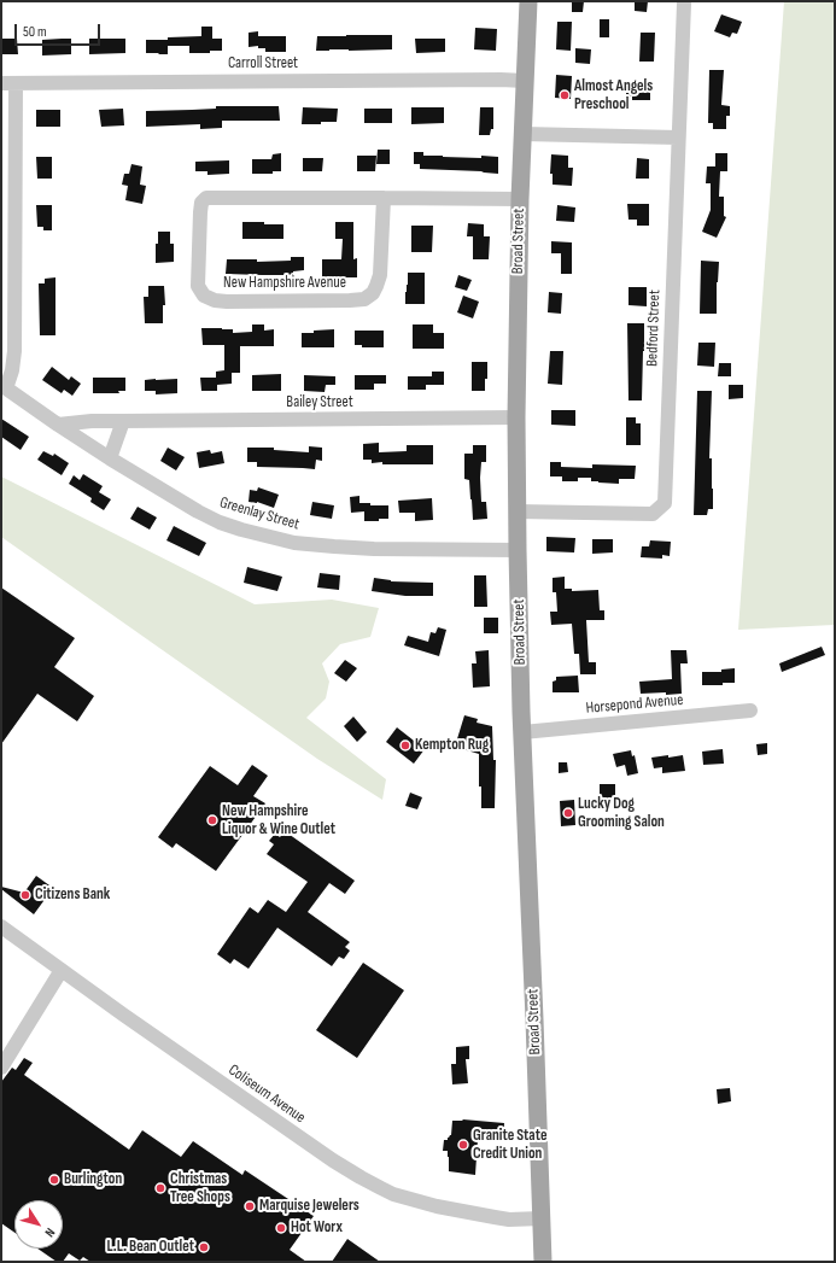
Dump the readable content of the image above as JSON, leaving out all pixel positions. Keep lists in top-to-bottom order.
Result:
{
  "streets": {
    "main road": ["Broad Street"],
    "street": [
      "Carroll Street",
      "New Hampshire Avenue",
      "Bedford Street",
      "Bailey Street",
      "Greenlay Street",
      "Horsepond Avenue",
      "Coliseum Avenue"
    ]
  },
  "crossings": [
    ["Carroll Street", "Broad Street"],
    ["Broad Street", "New Hampshire Avenue"],
    ["Broad Street", "Bedford Street"],
    ["Broad Street", "Bailey Street"],
    ["Broad Street", "Greenlay Street"],
    ["Broad Street", "Horsepond Avenue"],
    ["Broad Street", "Coliseum Avenue"],
    ["Bailey Street", "Greenlay Street"]
  ],
  "places": [
    "Almost Angels Preschool",
    "Kempton Rug",
    "Lucky Dog Grooming Salon",
    "New Hampshire Liquor & Wine Outlet",
    "Citizens Bank",
    "Granite State Credit Union",
    "Burlington",
    "Christmas Tree Shops",
    "Marquise Jewelers",
    "Hot Worx",
    "L.L. Bean Outlet"
  ],
  "scale_bar": "50 m",
  "north": "bottom right"
}
